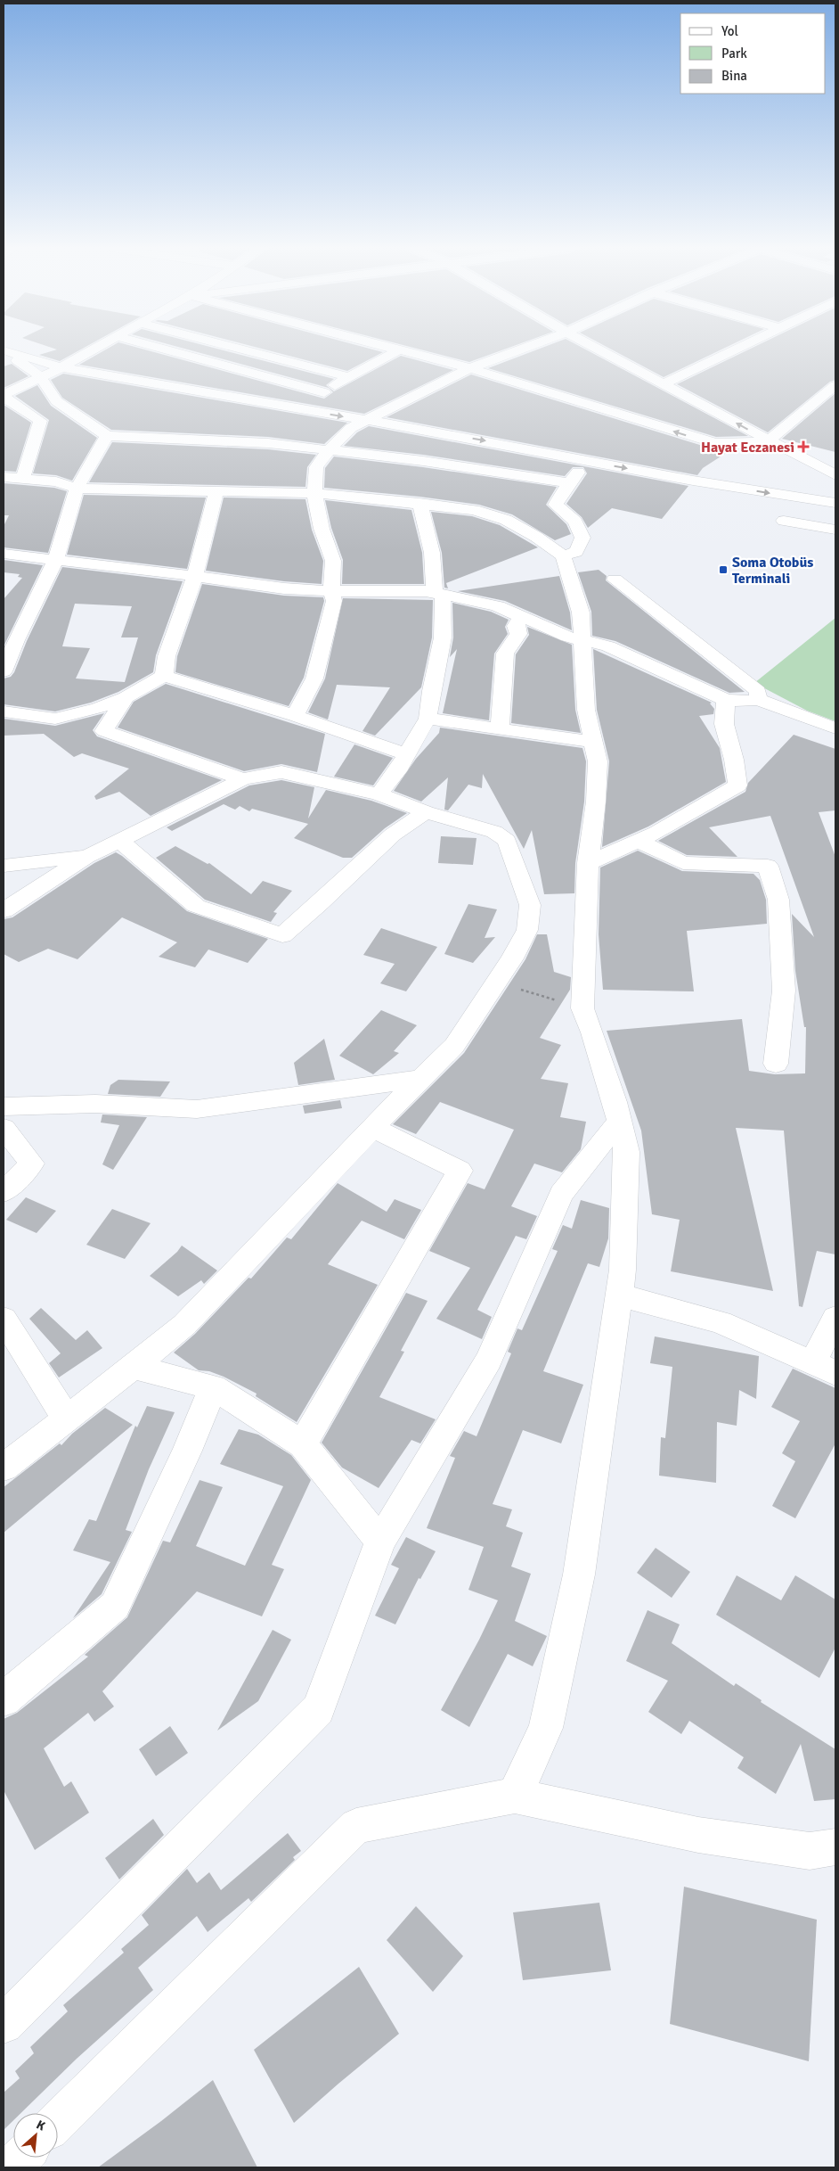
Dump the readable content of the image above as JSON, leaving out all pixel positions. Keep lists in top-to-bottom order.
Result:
{
  "places": {
    "health": ["Hayat Eczanesi"],
    "transit": ["Soma Otobüs Terminali"]
  },
  "legend": ["Yol", "Park", "Bina"],
  "north": "top right"
}
